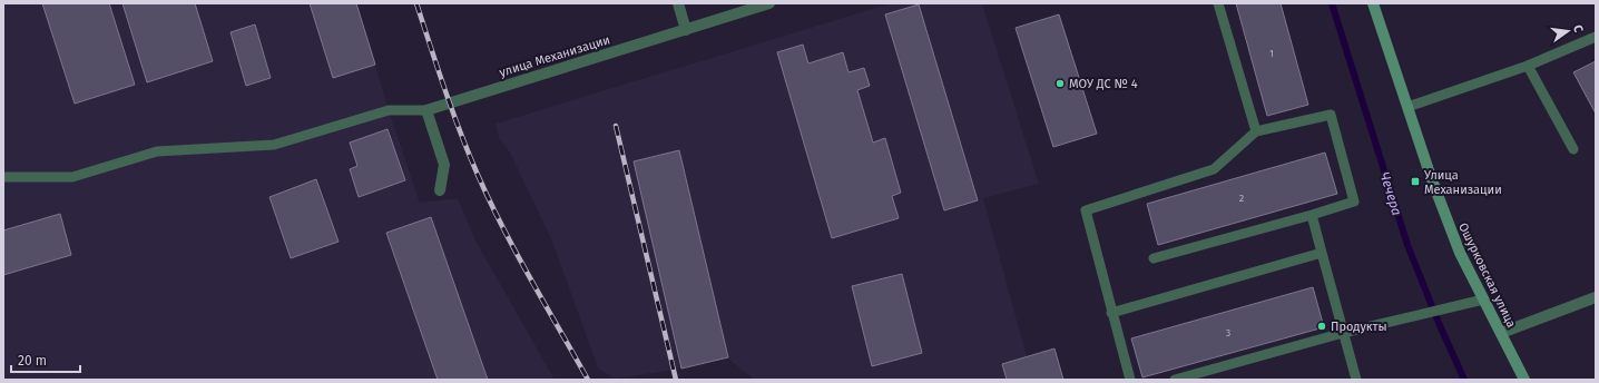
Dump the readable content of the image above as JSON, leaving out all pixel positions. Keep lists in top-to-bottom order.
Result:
{
  "streets": {
    "street": ["улица Механизации", "Ошурковская улица"]
  },
  "water": ["Чечера"],
  "places": {
    "other": ["МОУ ДС № 4", "Продукты"],
    "transit": ["Улица Механизации"]
  },
  "house_numbers": ["1", "2", "3"],
  "scale_bar": "20 m",
  "north": "right"
}
